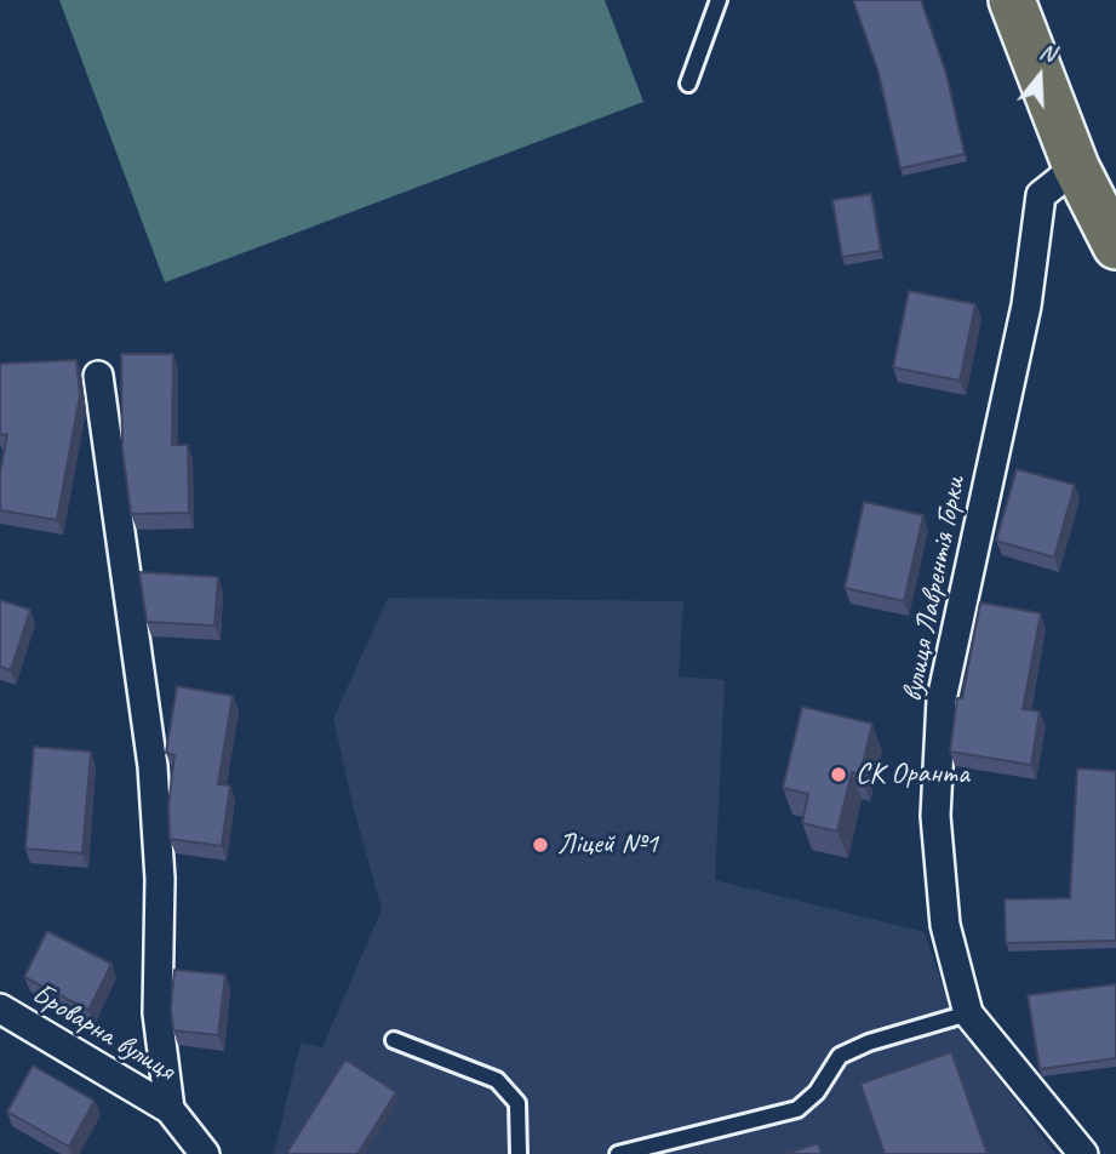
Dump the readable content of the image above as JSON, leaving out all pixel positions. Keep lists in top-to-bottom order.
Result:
{
  "streets": {
    "street": ["вулиця Лаврентія Горки", "Броварна вулиця"]
  },
  "places": ["СК Оранта", "Ліцей №1"],
  "north": "top"
}
